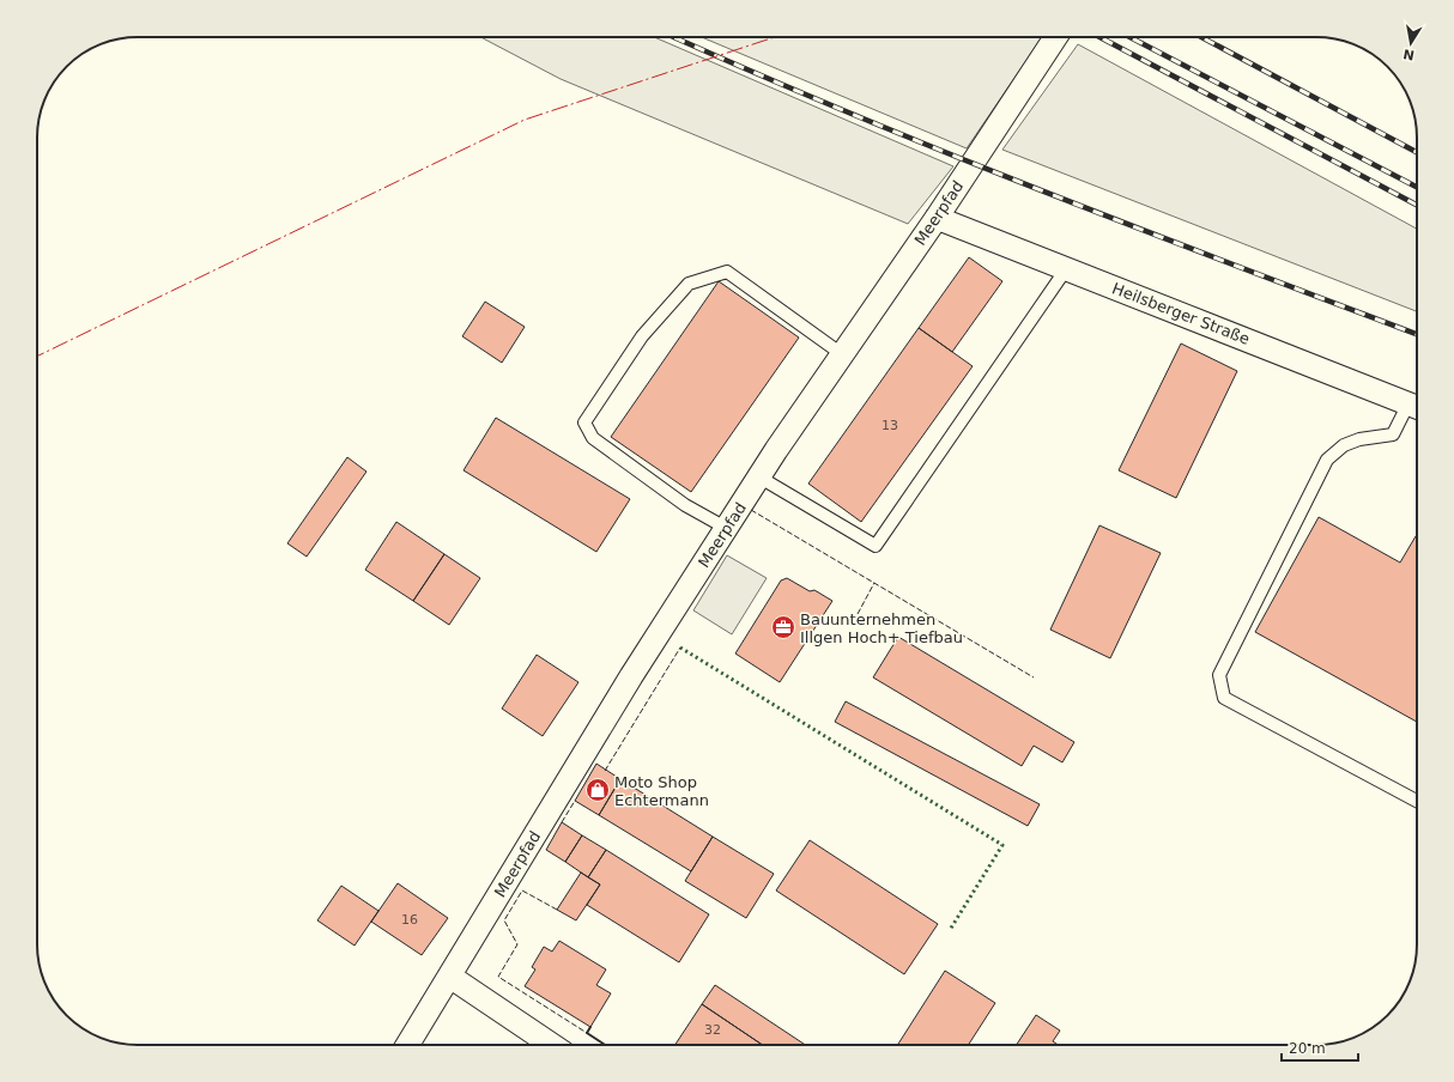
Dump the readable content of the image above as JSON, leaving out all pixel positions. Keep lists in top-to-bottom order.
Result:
{
  "streets": {
    "street": ["Meerpfad", "Heilsberger Straße"]
  },
  "crossings": [
    ["Meerpfad", "Heilsberger Straße"]
  ],
  "places": {
    "office": ["Bauunternehmen Illgen Hoch+ Tiefbau"],
    "shop": ["Moto Shop Echtermann"]
  },
  "house_numbers": ["13", "16", "32"],
  "scale_bar": "20 m",
  "north": "bottom"
}
